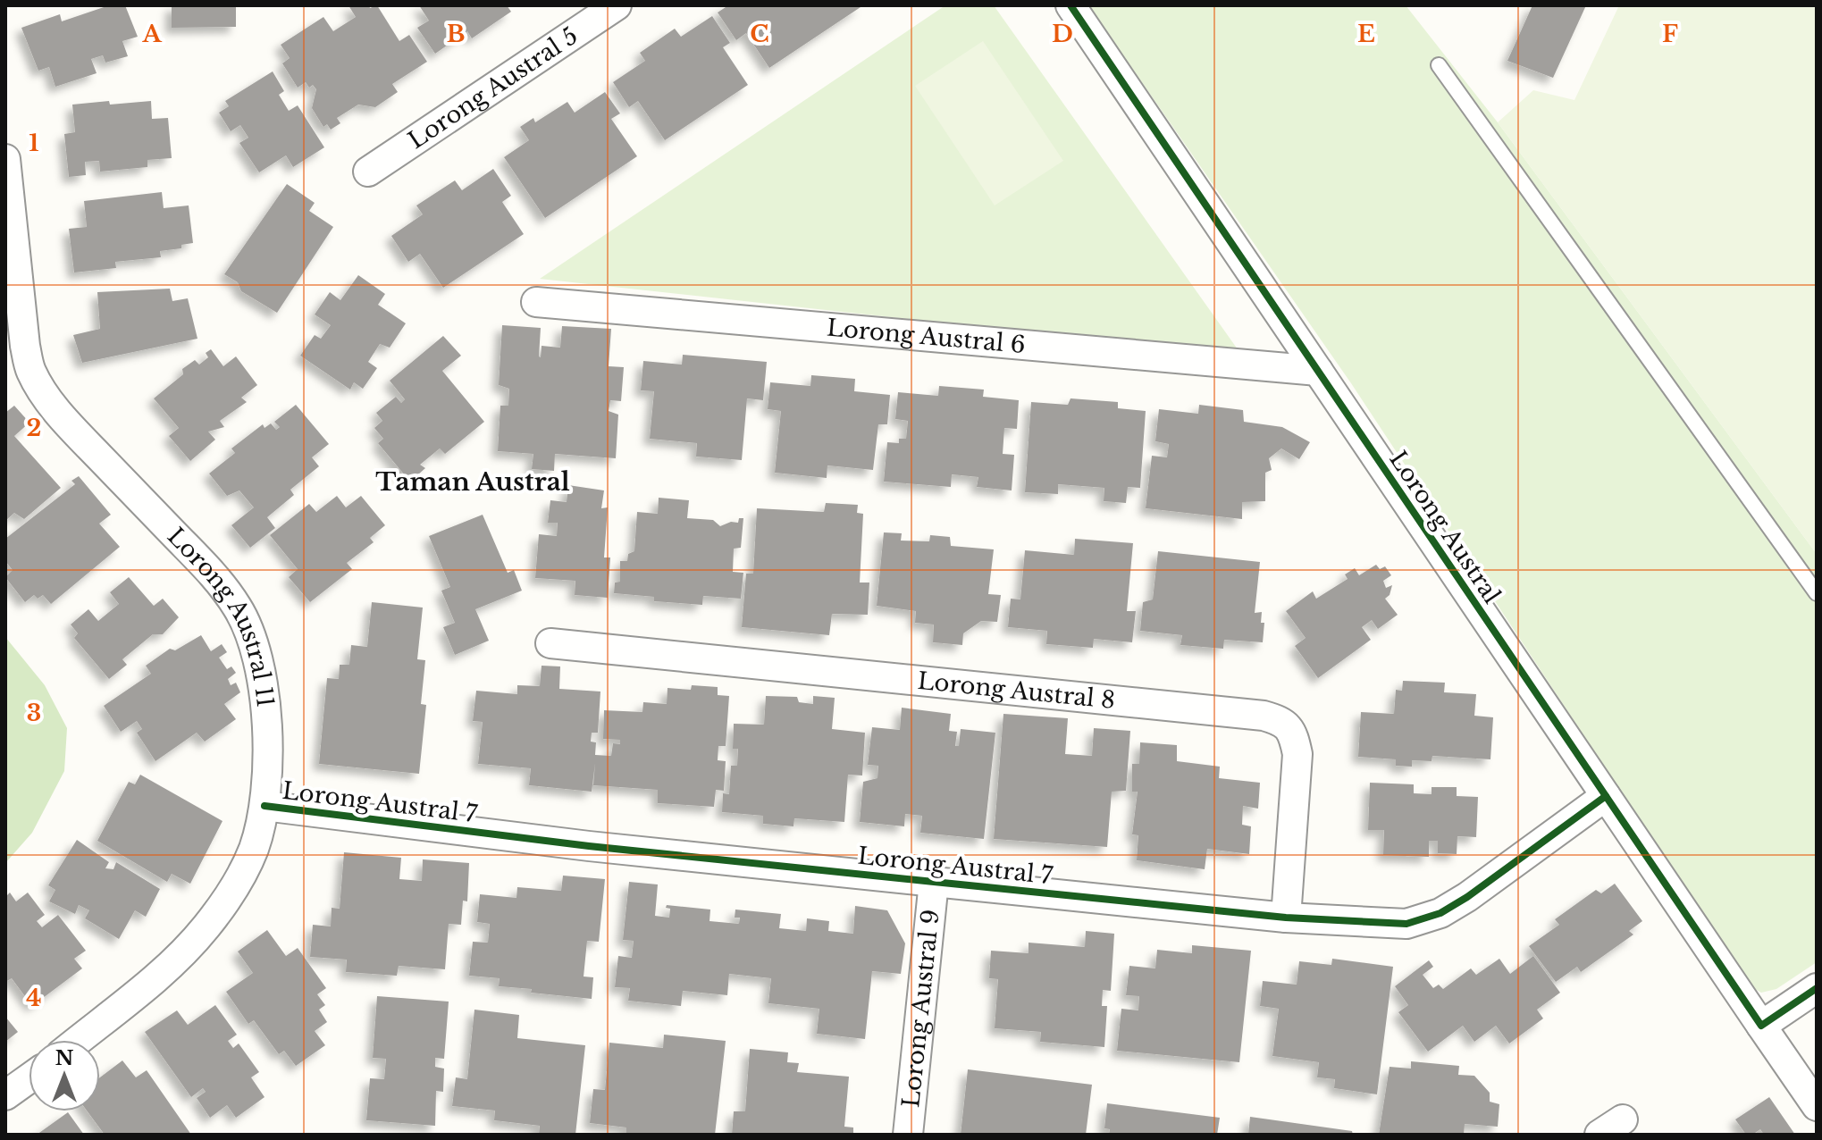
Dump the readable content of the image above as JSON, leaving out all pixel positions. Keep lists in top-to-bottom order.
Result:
{
  "streets": {
    "street": [
      "Lorong Austral 5",
      "Lorong Austral 6",
      "Lorong Austral",
      "Lorong Austral 11",
      "Lorong Austral 8",
      "Lorong Austral 7",
      "Lorong Austral 9"
    ]
  },
  "crossings": [
    ["Lorong Austral 6", "Lorong Austral"],
    ["Lorong Austral", "Lorong Austral 7"],
    ["Lorong Austral 11", "Lorong Austral 7"],
    ["Lorong Austral 8", "Lorong Austral 7"],
    ["Lorong Austral 7", "Lorong Austral 9"]
  ],
  "districts": ["Taman Austral"],
  "north": "top",
  "grid": {
    "columns": [
      "A",
      "B",
      "C",
      "D",
      "E",
      "F"
    ],
    "rows": [
      "1",
      "2",
      "3",
      "4"
    ]
  }
}
